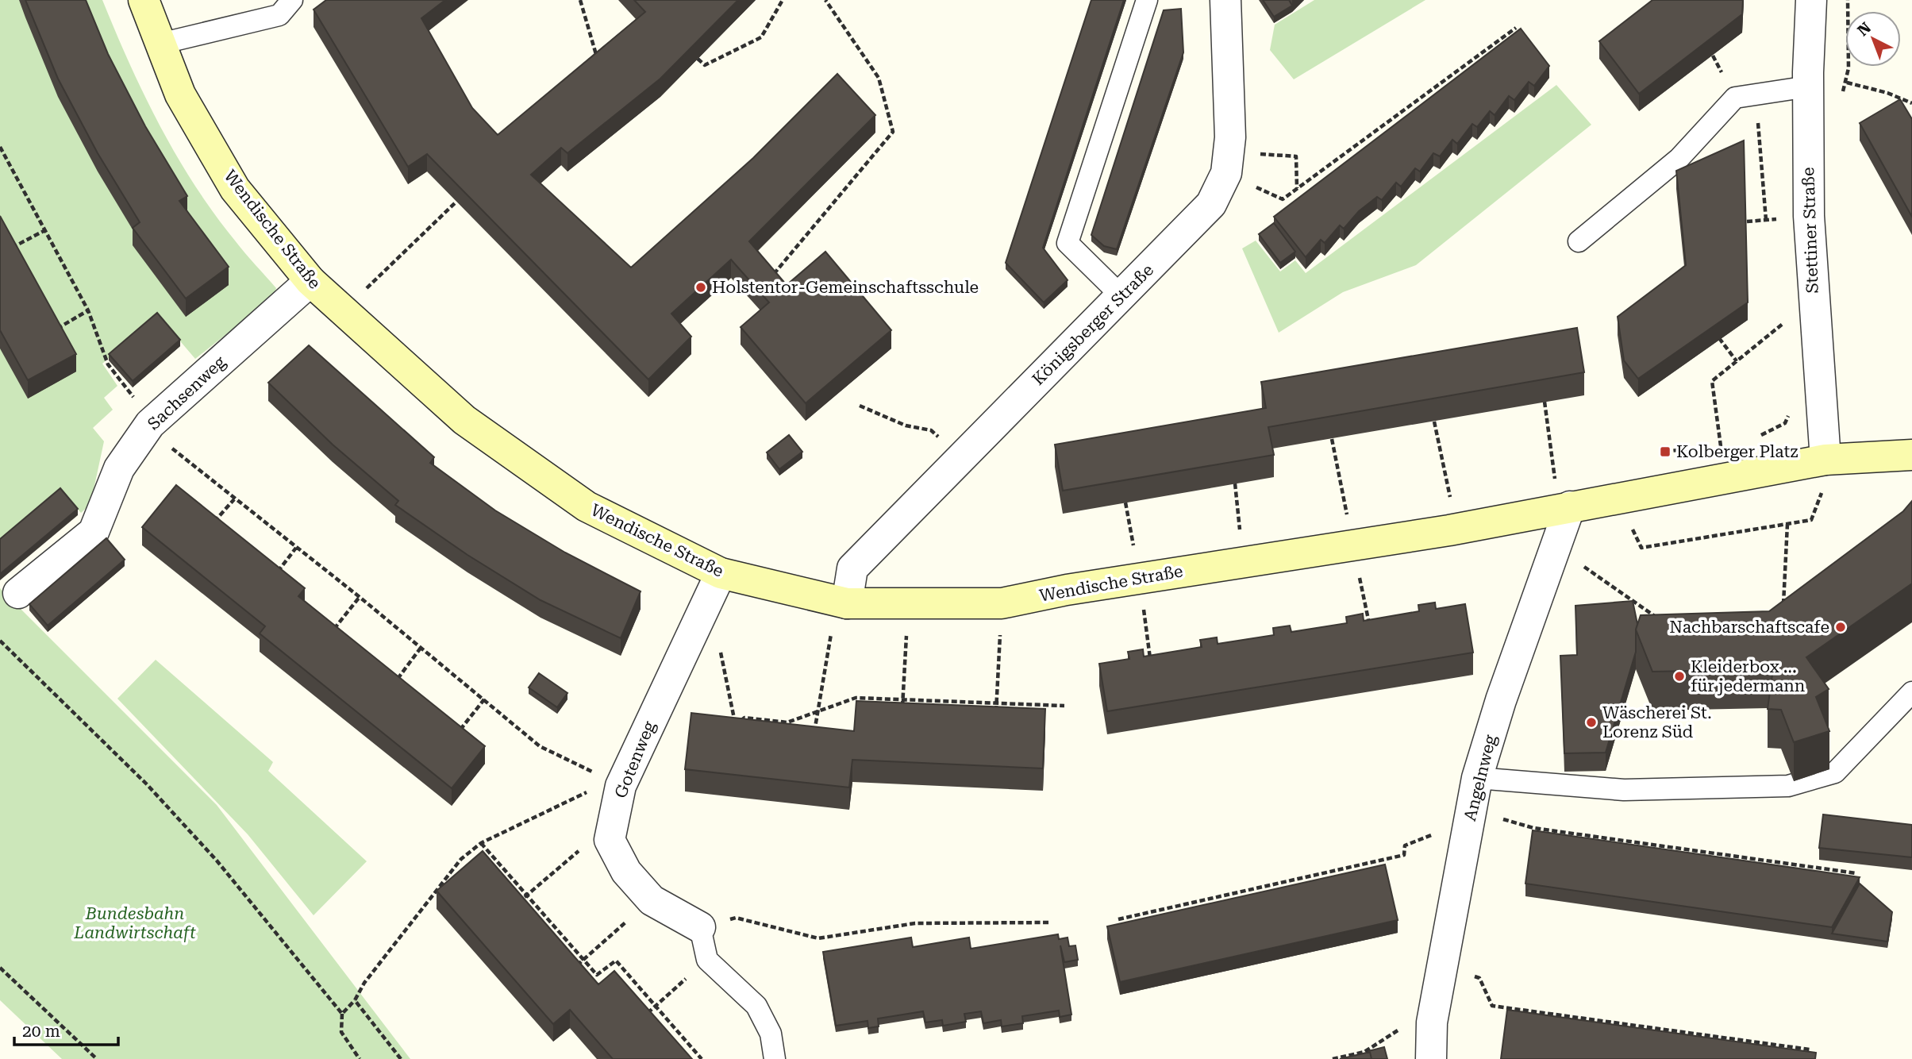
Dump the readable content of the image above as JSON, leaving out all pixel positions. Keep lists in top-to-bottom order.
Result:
{
  "streets": {
    "street": [
      "Wendische Straße",
      "Stettiner Straße",
      "Königsberger Straße",
      "Sachsenweg",
      "Gotenweg",
      "Angelnweg"
    ]
  },
  "crossings": [
    ["Wendische Straße", "Königsberger Straße"],
    ["Wendische Straße", "Sachsenweg"],
    ["Wendische Straße", "Gotenweg"],
    ["Wendische Straße", "Angelnweg"]
  ],
  "parks": ["Bundesbahn Landwirtschaft"],
  "places": {
    "other": [
      "Holstentor-Gemeinschaftsschule",
      "Nachbarschaftscafe",
      "Kleiderbox ... für jedermann",
      "Wäscherei St. Lorenz Süd"
    ],
    "transit": ["Kolberger Platz"]
  },
  "scale_bar": "20 m",
  "north": "top left"
}
